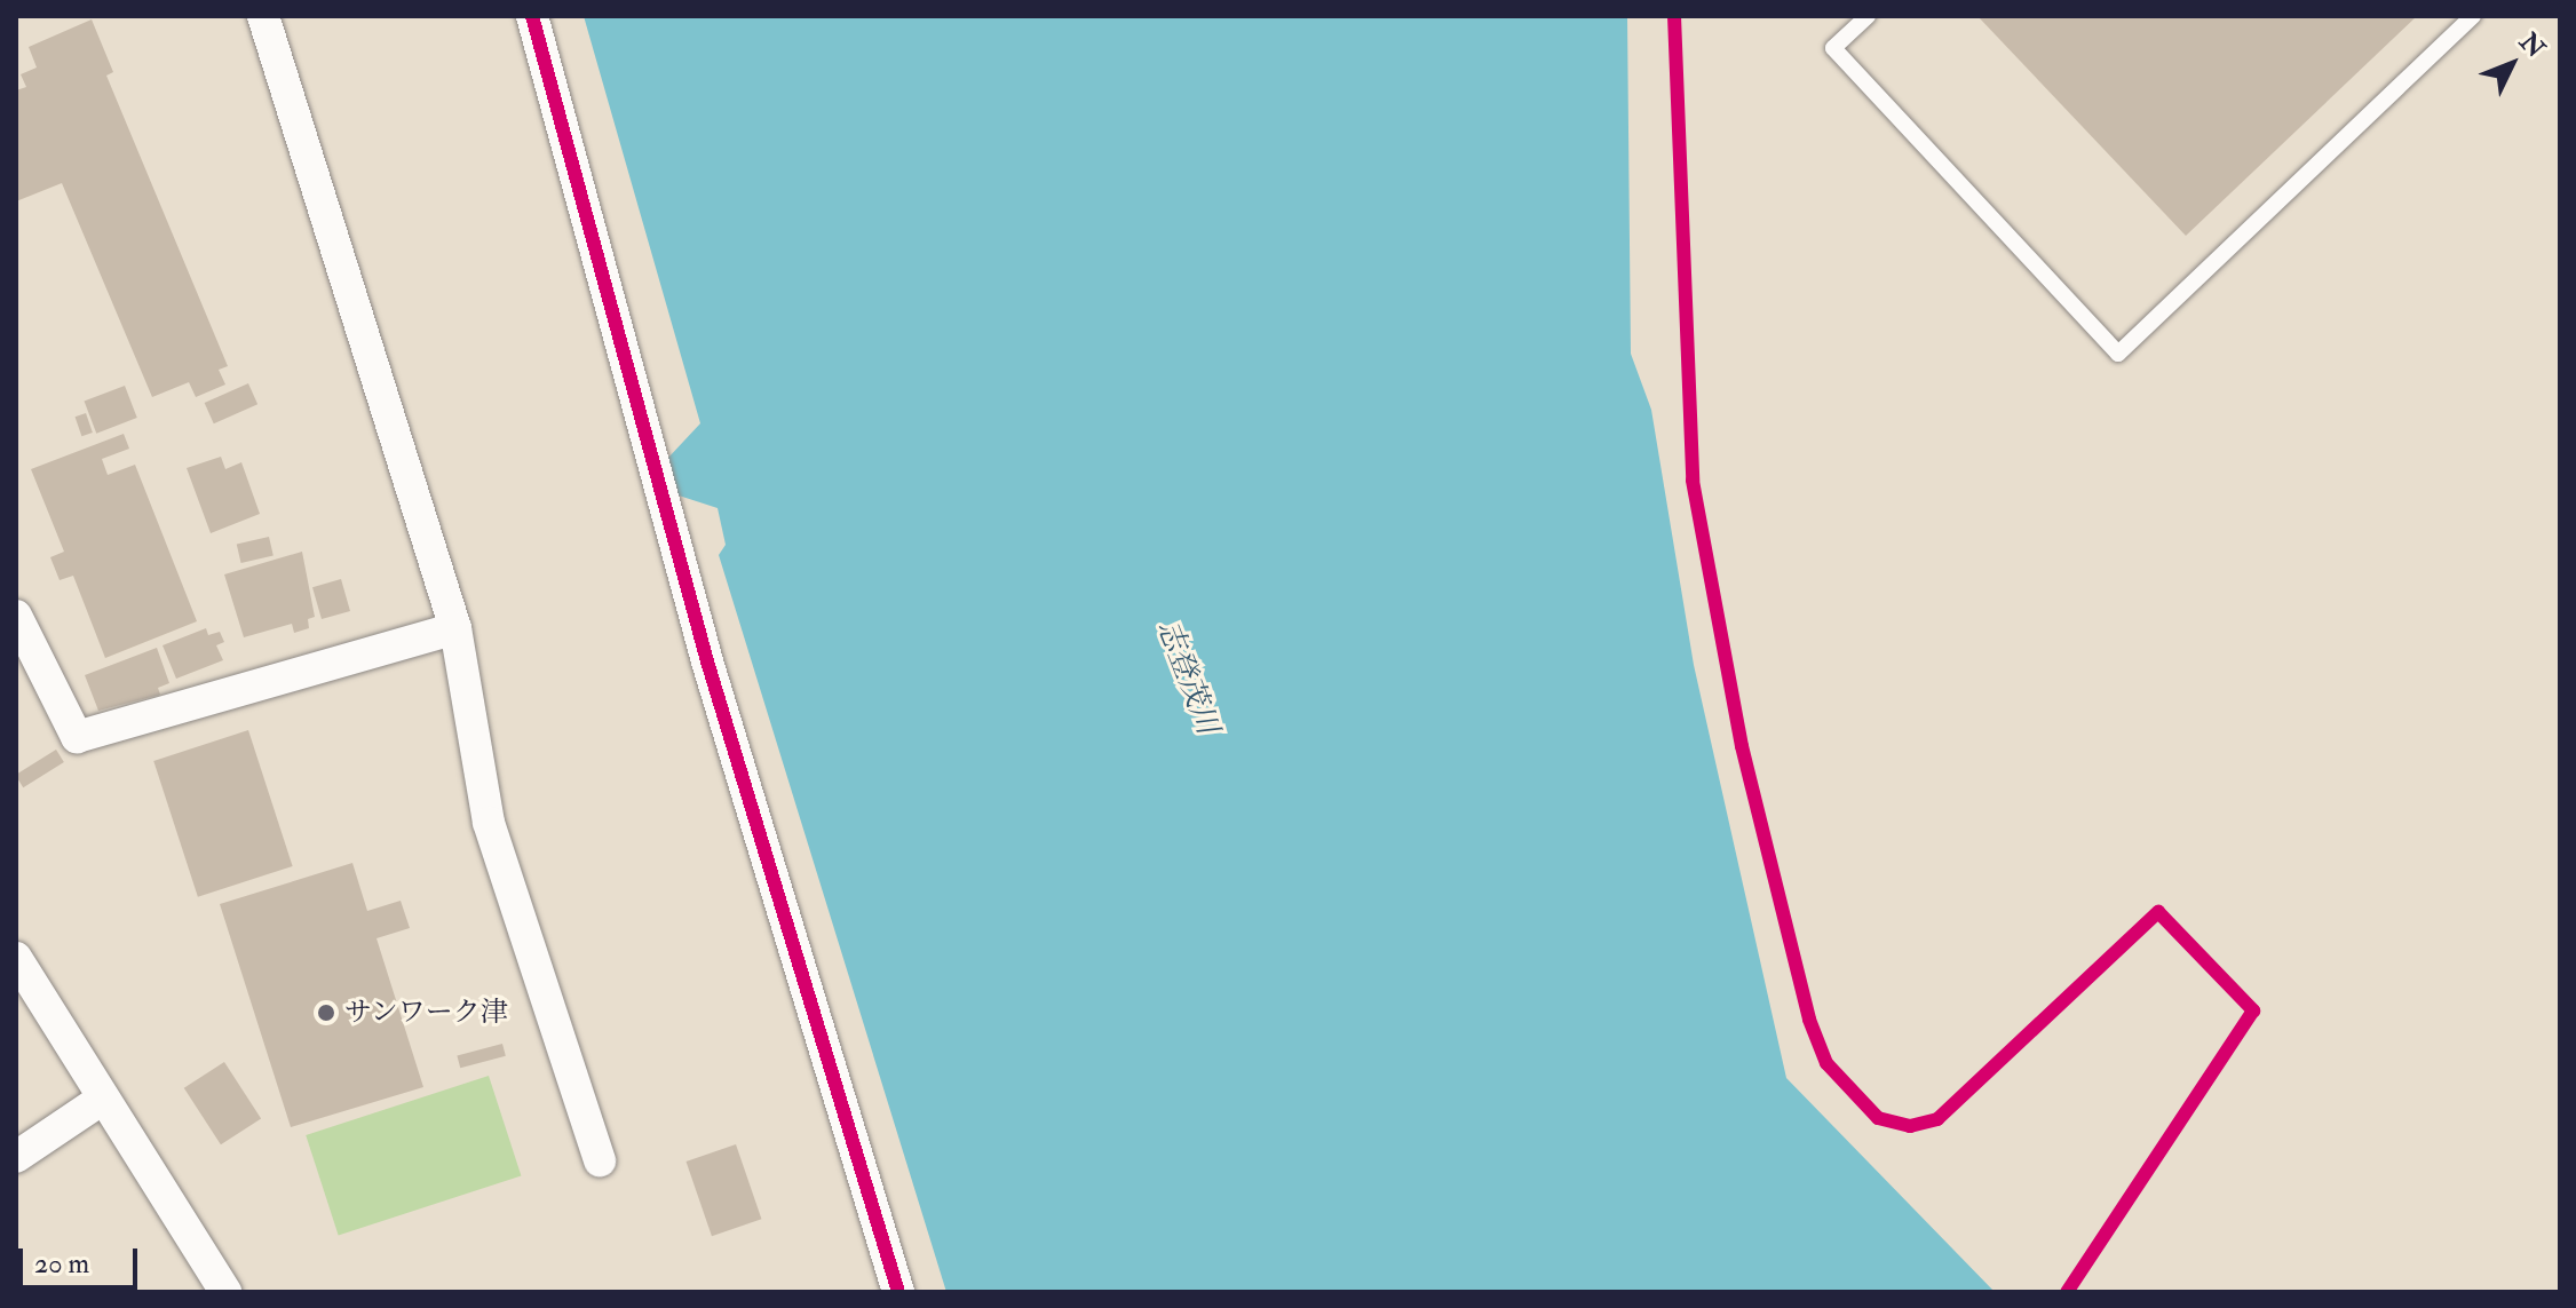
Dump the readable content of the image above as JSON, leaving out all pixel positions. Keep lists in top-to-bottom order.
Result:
{
  "water": ["志登茂川"],
  "places": ["サンワーク津"],
  "scale_bar": "20 m",
  "north": "top right"
}
